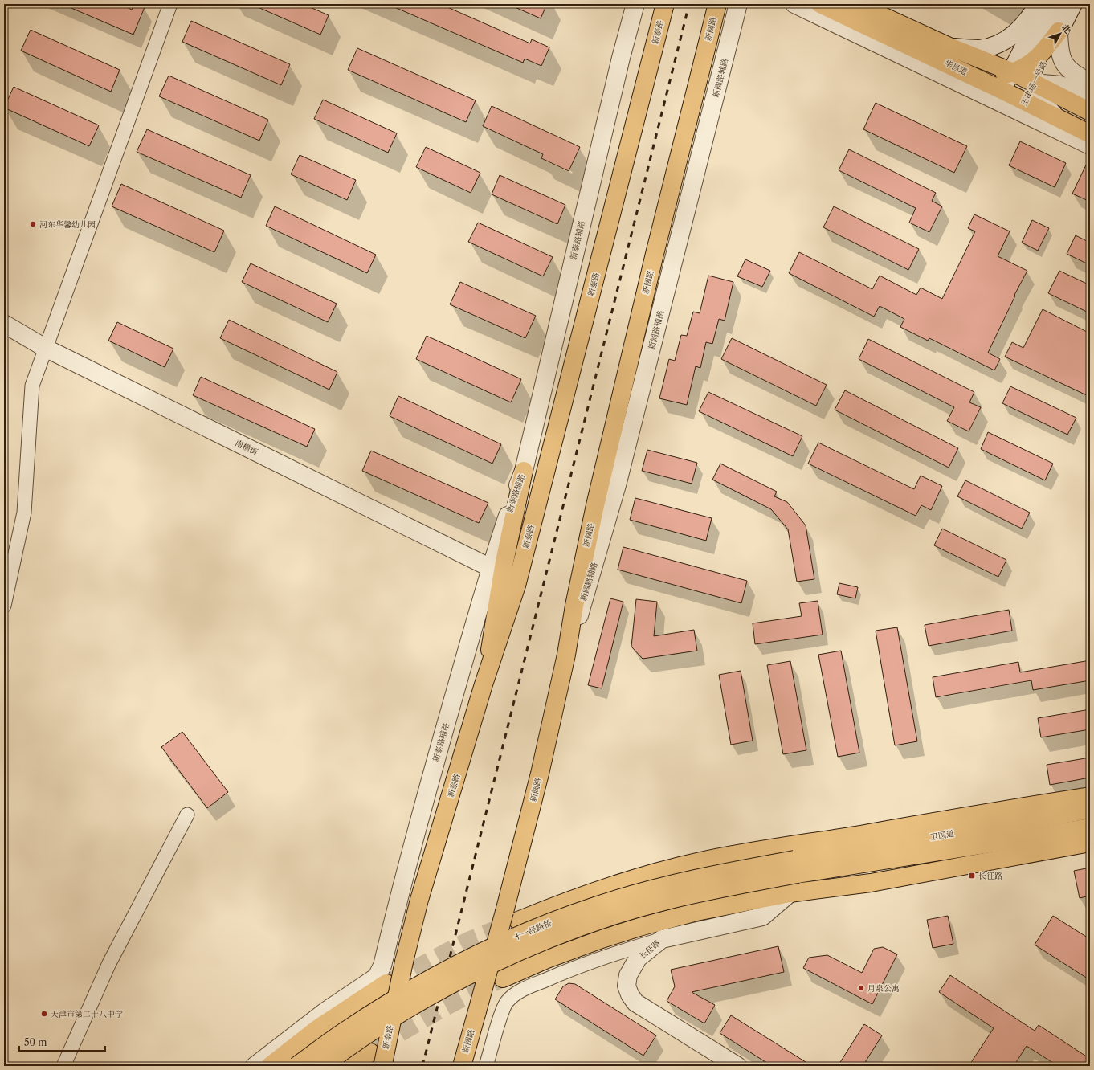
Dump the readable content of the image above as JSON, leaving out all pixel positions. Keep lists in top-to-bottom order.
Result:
{
  "streets": {
    "main road": [
      "新阔路",
      "新泰路",
      "华昌道",
      "卫国道",
      "十一经路桥"
    ],
    "street": [
      "新阔路辅路",
      "王串场一号路",
      "新泰路辅路",
      "南横街",
      "长征路"
    ]
  },
  "crossings": [
    ["新阔路", "新阔路辅路"],
    ["华昌道", "王串场一号路"],
    ["新泰路辅路", "南横街"],
    ["卫国道", "十一经路桥"]
  ],
  "places": {
    "other": ["河东华馨幼儿园", "月泉公寓", "天津市第二十八中学"],
    "transit": ["长征路"]
  },
  "scale_bar": "50 m",
  "north": "top right"
}
